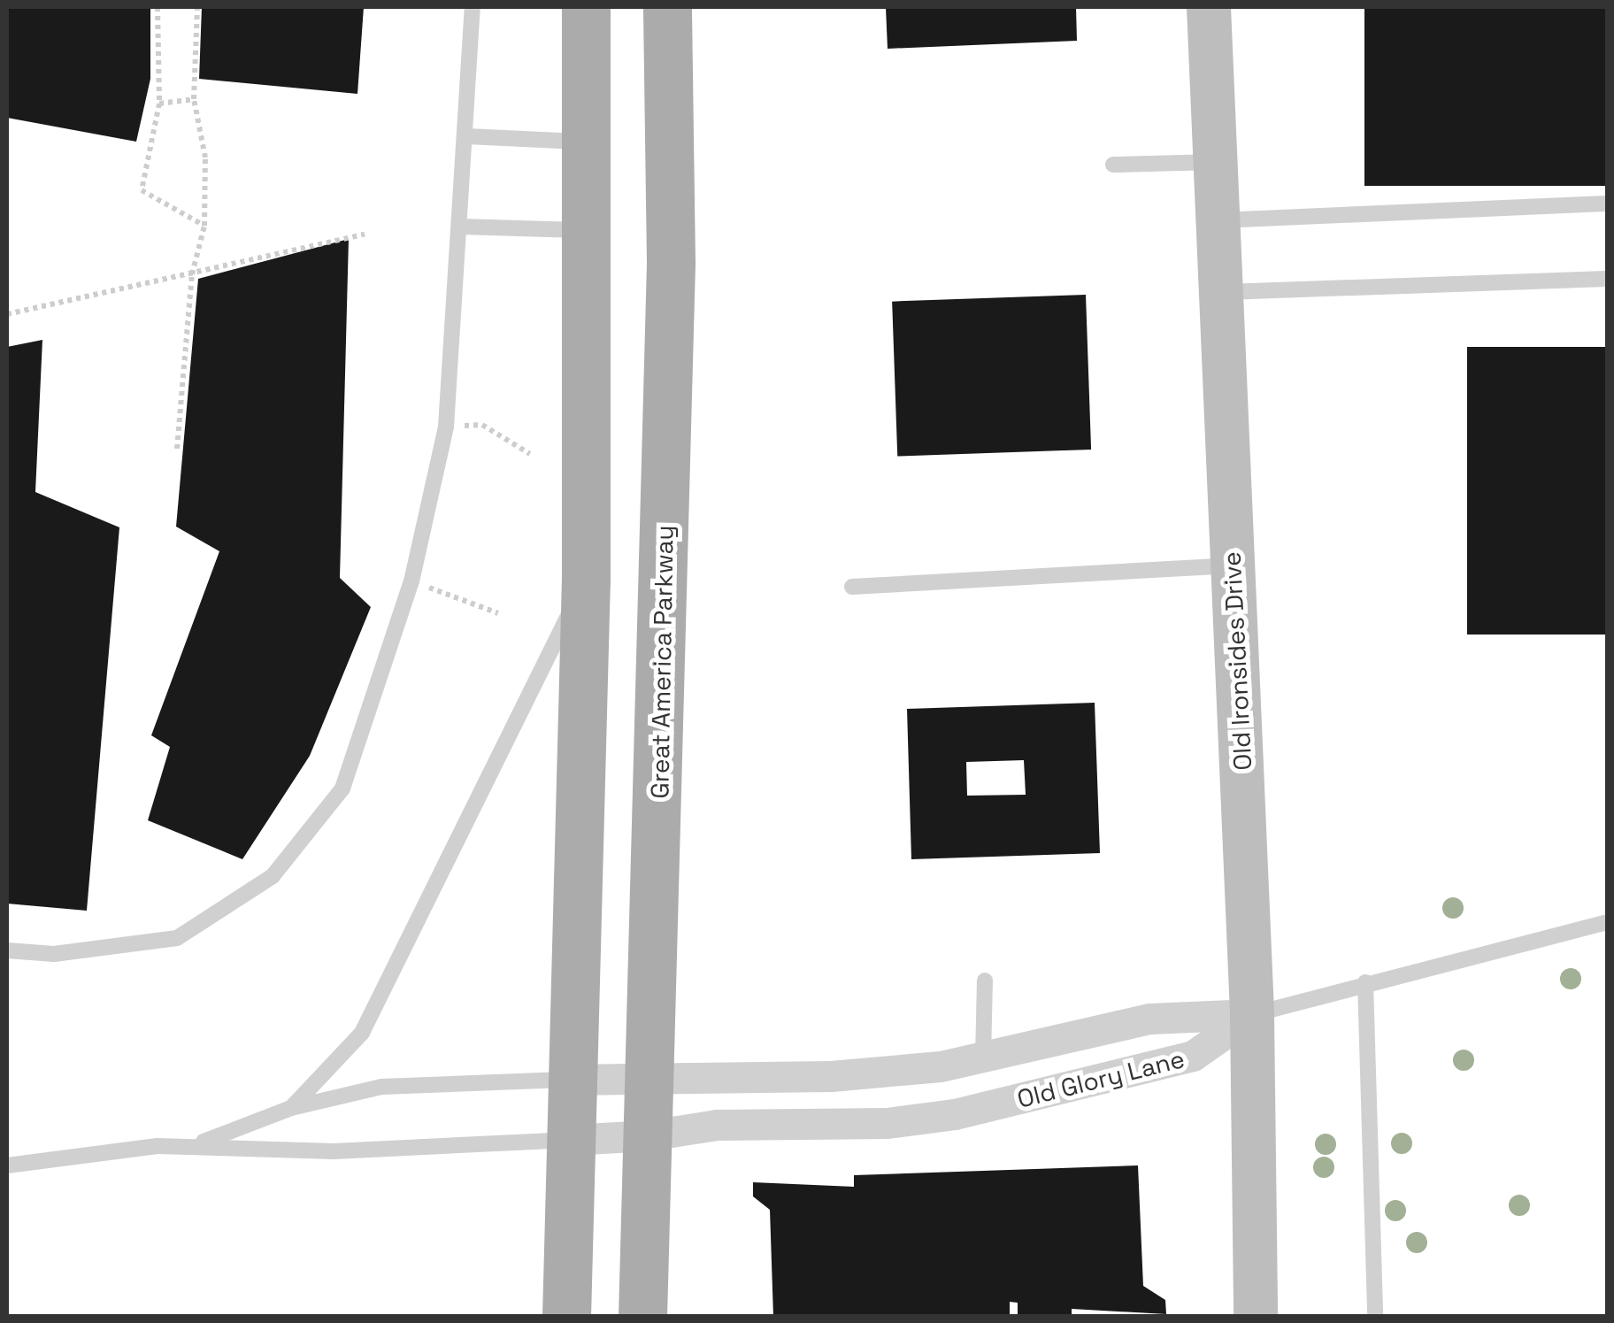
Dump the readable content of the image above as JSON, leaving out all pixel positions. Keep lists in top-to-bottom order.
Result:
{
  "streets": {
    "main road": ["Great America Parkway"],
    "street": ["Old Ironsides Drive", "Old Glory Lane"]
  },
  "crossings": [
    ["Old Ironsides Drive", "Old Glory Lane"],
    ["Great America Parkway", "Old Glory Lane"]
  ]
}
